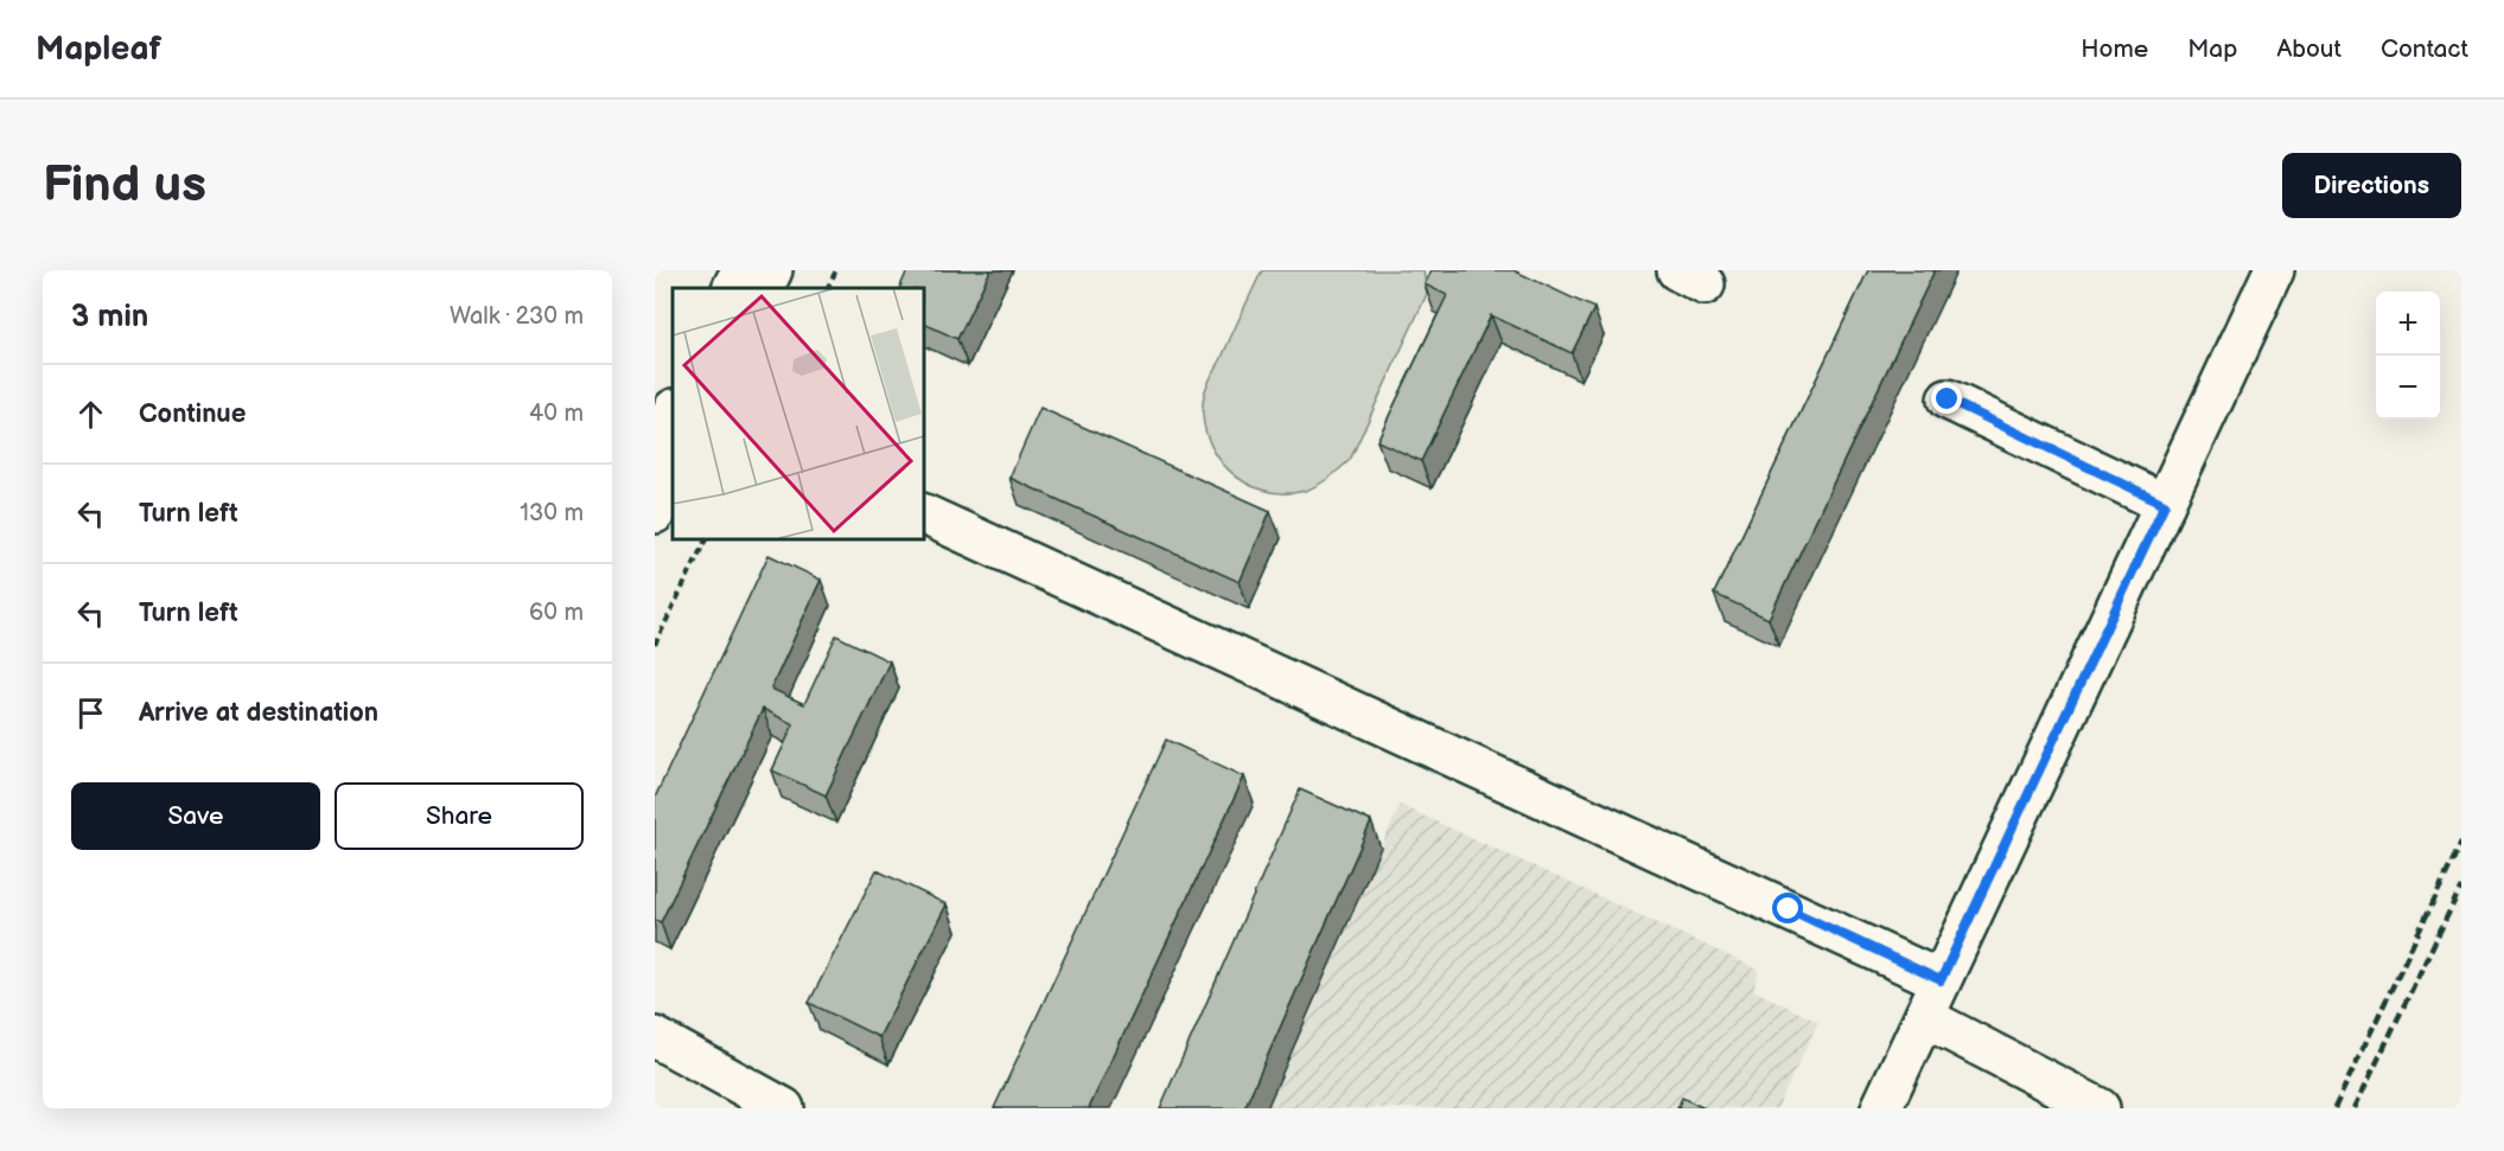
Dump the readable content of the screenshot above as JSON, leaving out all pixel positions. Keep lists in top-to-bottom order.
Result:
{
  "page": {
    "header": "Mapleaf",
    "nav": [
      "Home",
      "Map",
      "About",
      "Contact"
    ],
    "buttons": [
      "Directions",
      ["Save", "Share"]
    ],
    "title": "Find us",
    "heading": ["3 min", "Walk · 230 m"],
    "map_buttons": ["+", "−"],
    "list": [
      ["Continue", "40 m"],
      ["Turn left", "130 m"],
      ["Turn left", "60 m"],
      "Arrive at destination"
    ]
  }
}
